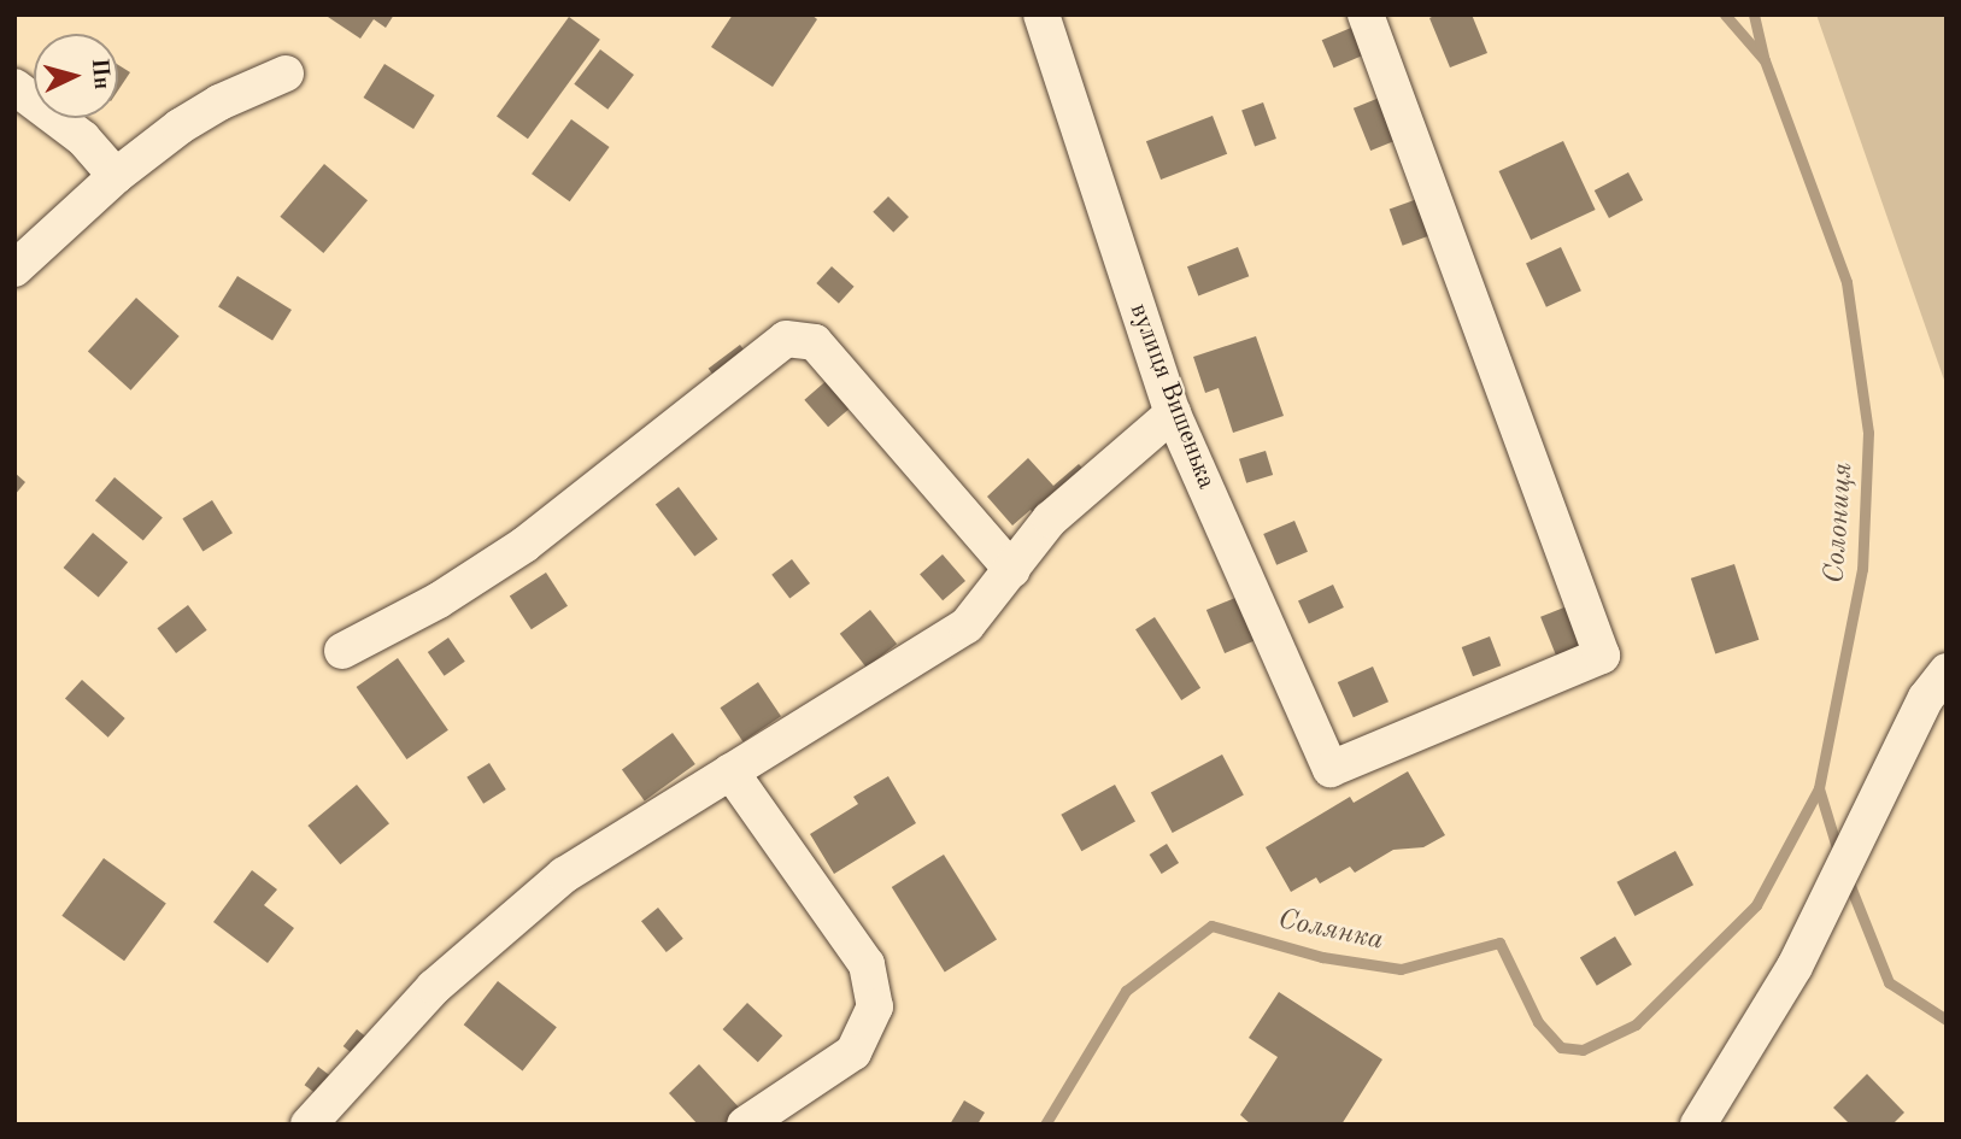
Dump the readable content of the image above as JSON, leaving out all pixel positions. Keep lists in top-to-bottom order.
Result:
{
  "streets": {
    "street": ["вулиця Вишенька"]
  },
  "water": ["Солониця", "Солянка"],
  "north": "right"
}
